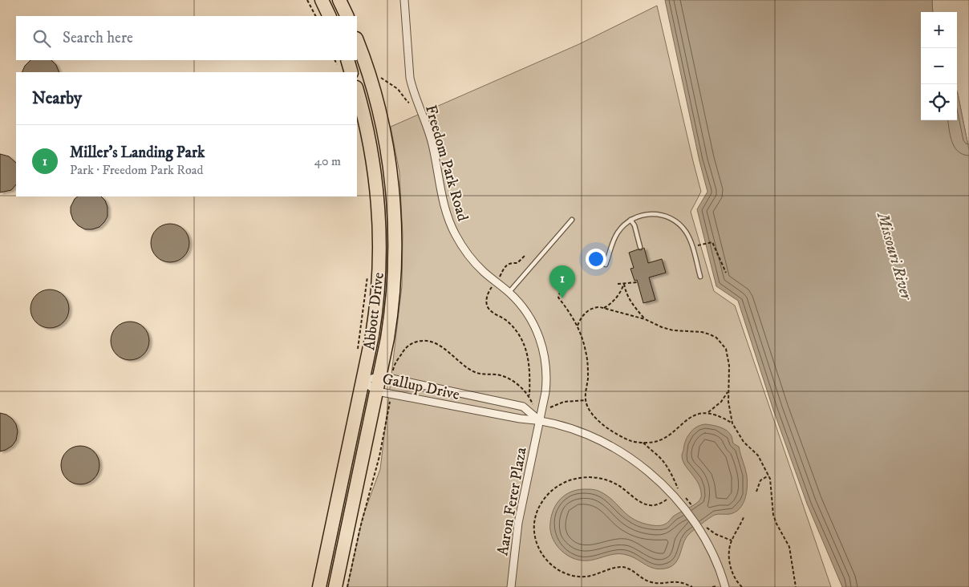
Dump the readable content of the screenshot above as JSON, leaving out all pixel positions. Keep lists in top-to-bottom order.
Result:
{
  "streets": {
    "highway": ["Abbott Drive"],
    "street": ["Freedom Park Road", "Gallup Drive", "Aaron Ferer Plaza"]
  },
  "crossings": [
    ["Freedom Park Road", "Gallup Drive"],
    ["Freedom Park Road", "Aaron Ferer Plaza"],
    ["Abbott Drive", "Gallup Drive"],
    ["Gallup Drive", "Aaron Ferer Plaza"]
  ],
  "water": ["Missouri River"],
  "page": {
    "map_buttons": ["+", "−"],
    "search": "Search here",
    "heading": "Nearby",
    "list": [
      {
        "mark": "1",
        "name": "Miller's Landing Park",
        "note": "Park · Freedom Park Road",
        "value": "40 m"
      }
    ],
    "pins": "1"
  }
}
